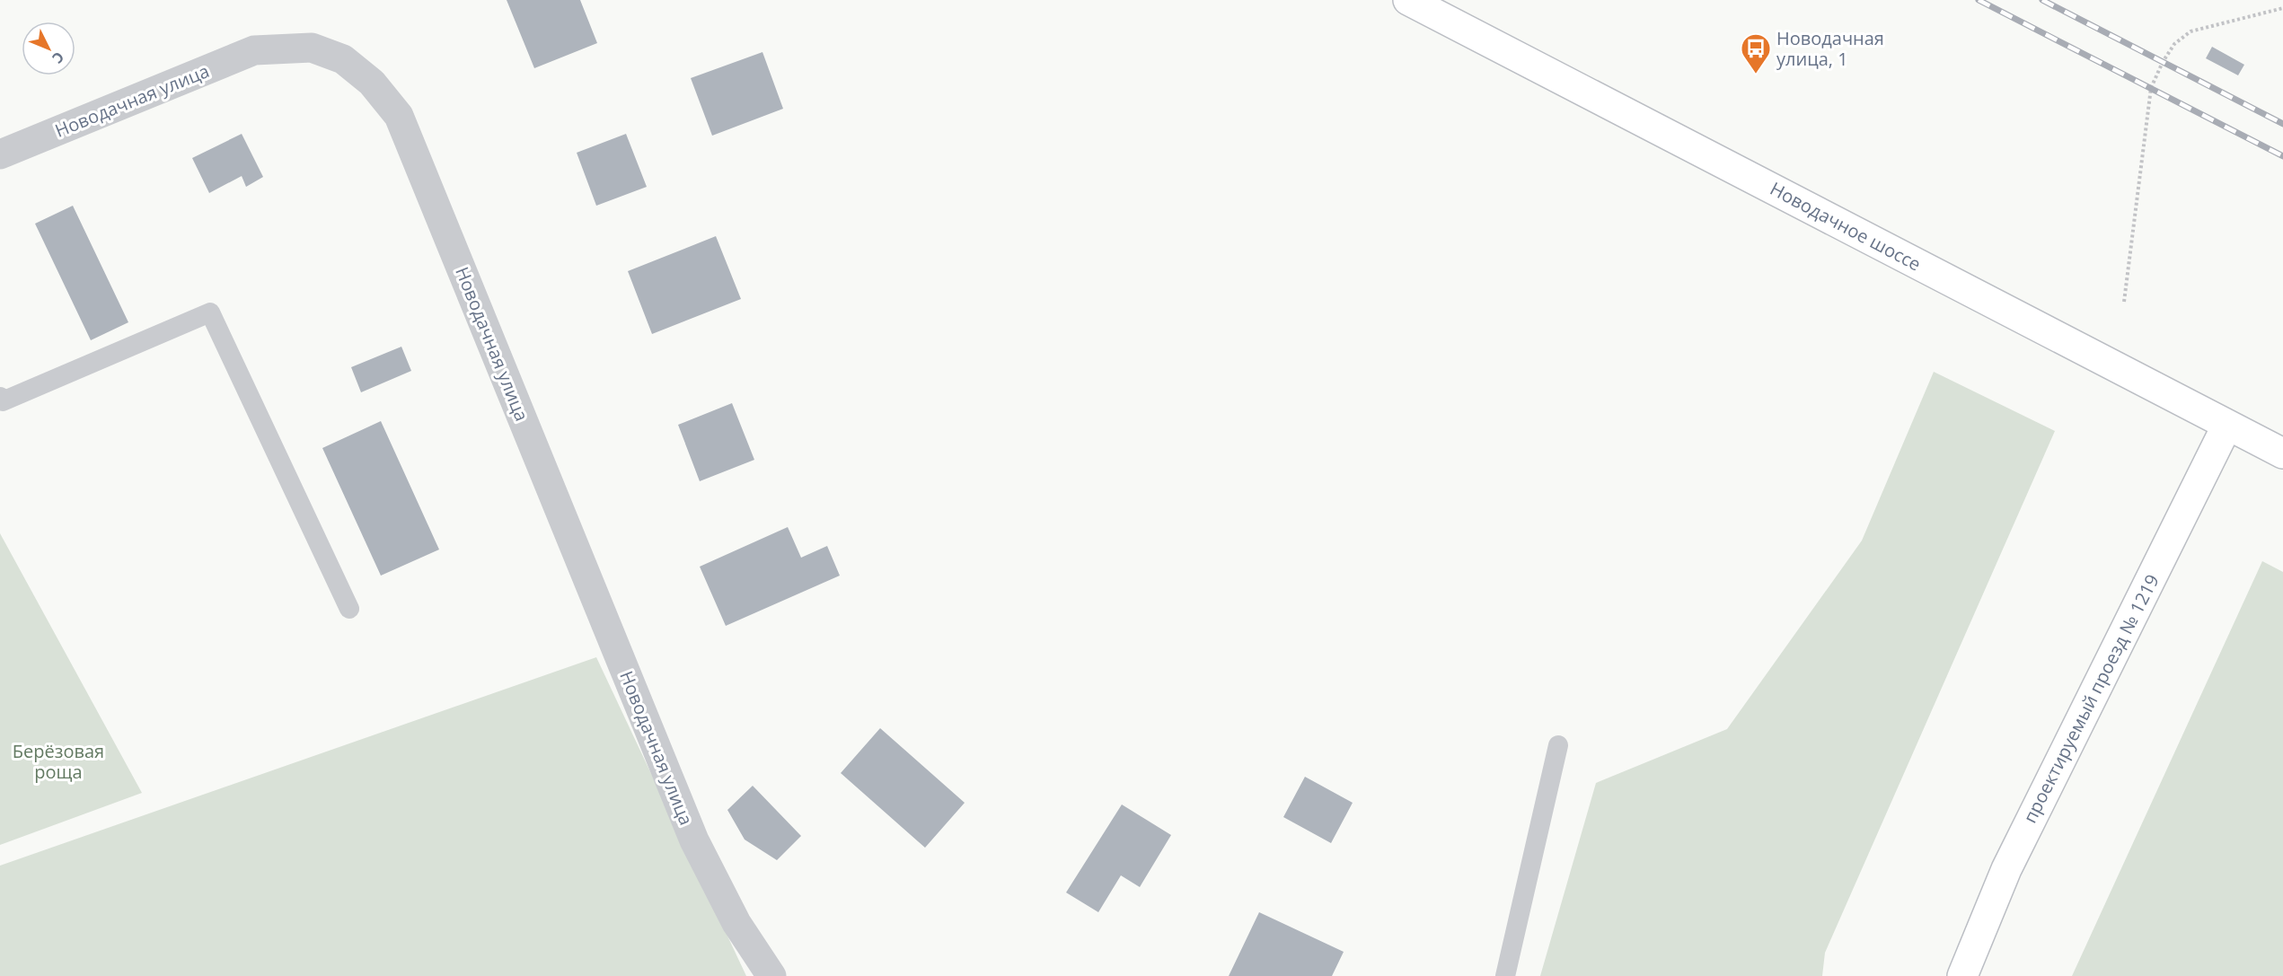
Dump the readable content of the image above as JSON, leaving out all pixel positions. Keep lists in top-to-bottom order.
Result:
{
  "streets": {
    "street": ["Новодачная улица", "Новодачное шоссе", "проектируемый проезд № 1219"]
  },
  "crossings": [
    ["Новодачное шоссе", "проектируемый проезд № 1219"]
  ],
  "parks": ["Берёзовая роща"],
  "places": {
    "bus stop": ["Новодачная улица, 1"]
  },
  "north": "bottom right"
}
